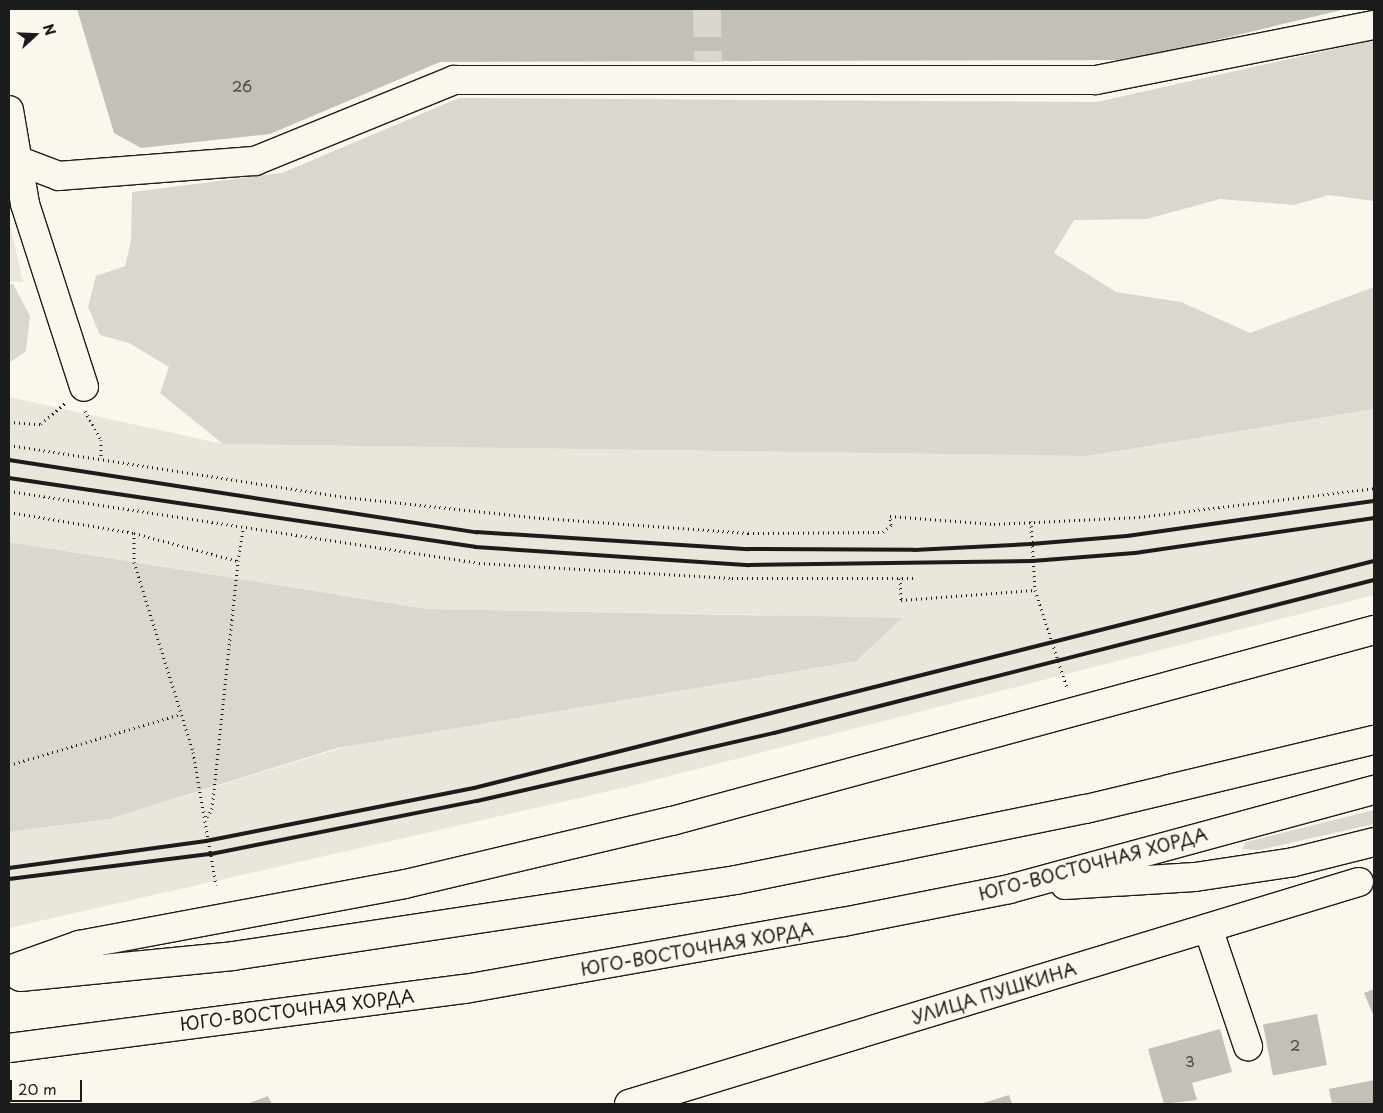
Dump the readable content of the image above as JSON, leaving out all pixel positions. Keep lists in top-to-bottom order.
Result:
{
  "streets": {
    "main road": ["ЮГО-ВОСТОЧНАЯ ХОРДА", "УЛИЦА ПУШКИНА"]
  },
  "house_numbers": ["26", "2", "3"],
  "scale_bar": "20 m",
  "north": "right"
}
